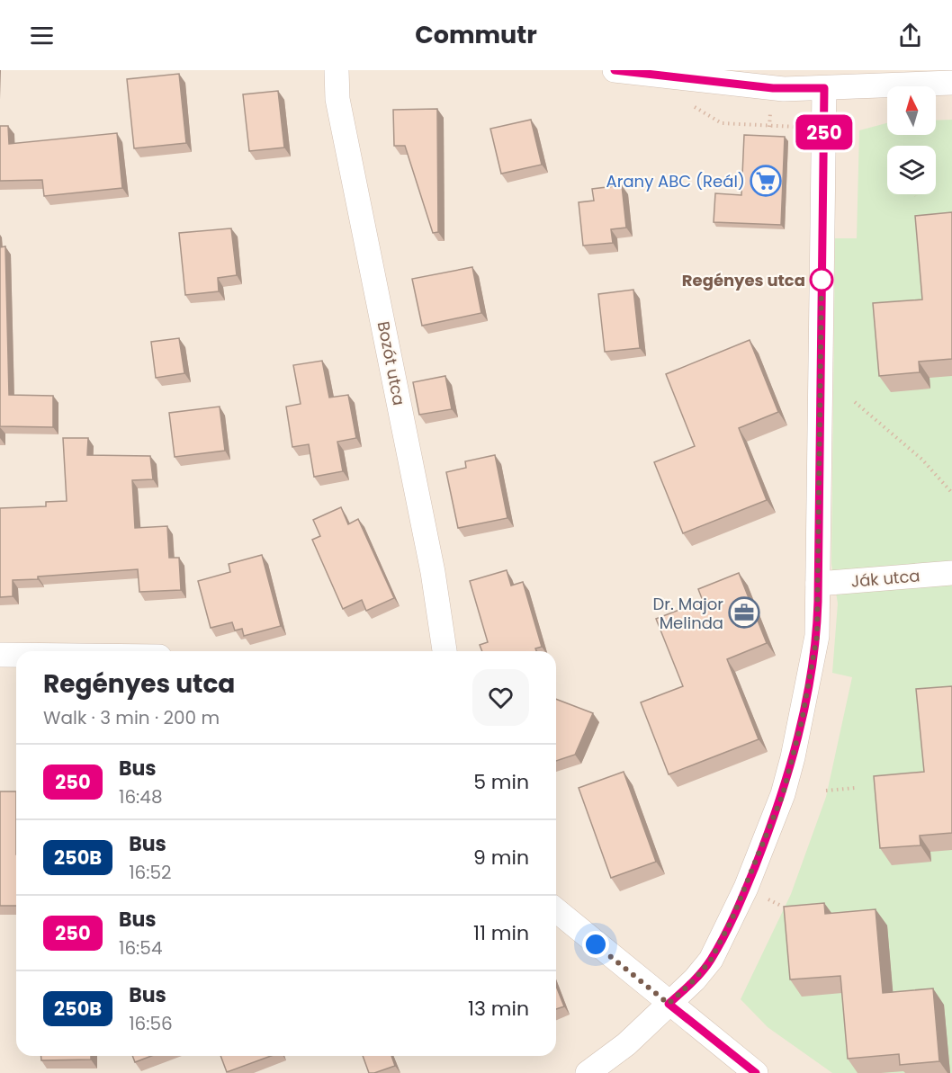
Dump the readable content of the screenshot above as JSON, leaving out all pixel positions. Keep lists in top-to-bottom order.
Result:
{
  "streets": {
    "street": ["Bozót utca", "Ják utca"]
  },
  "places": {
    "supermarket": ["Arany ABC (Reál)"],
    "other": ["Regényes utca"],
    "office": ["Dr. Major Melinda"]
  },
  "lines": ["bus line 250"],
  "north": "top",
  "page": {
    "header": "Commutr",
    "on_map": "250",
    "heading": ["Regényes utca", "Walk · 3 min · 200 m"],
    "list": [
      {
        "mark": "250",
        "name": "Bus",
        "note": "16:48",
        "value": "5 min"
      },
      {
        "mark": "250B",
        "name": "Bus",
        "note": "16:52",
        "value": "9 min"
      },
      {
        "mark": "250",
        "name": "Bus",
        "note": "16:54",
        "value": "11 min"
      },
      {
        "mark": "250B",
        "name": "Bus",
        "note": "16:56",
        "value": "13 min"
      }
    ]
  }
}
